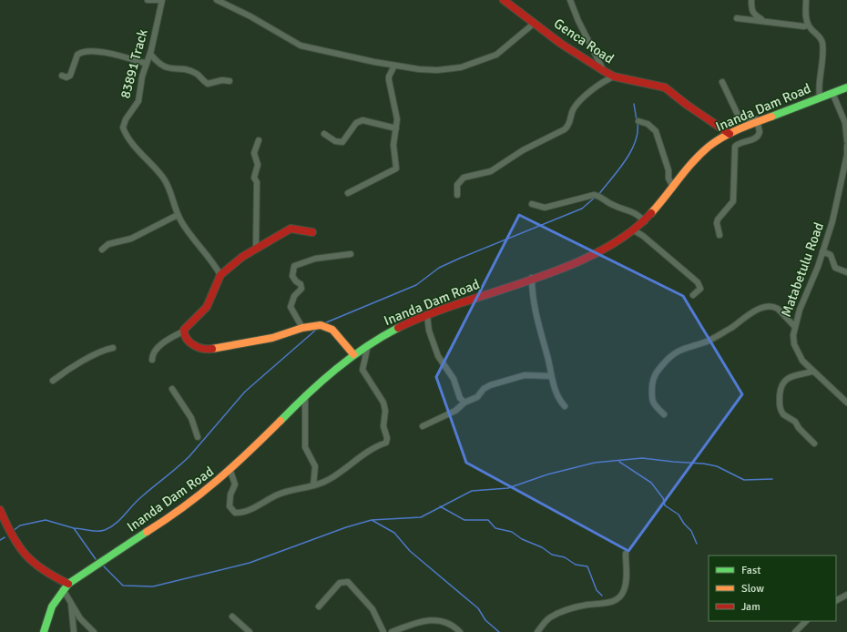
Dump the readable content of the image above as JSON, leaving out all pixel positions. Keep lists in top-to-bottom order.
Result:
{
  "streets": {
    "street": [
      "Genca Road",
      "83891 Track",
      "Inanda Dam Road",
      "Matabetulu Road"
    ]
  },
  "crossings": [
    ["Genca Road", "Inanda Dam Road"]
  ],
  "legend": ["Fast", "Slow", "Jam"]
}
